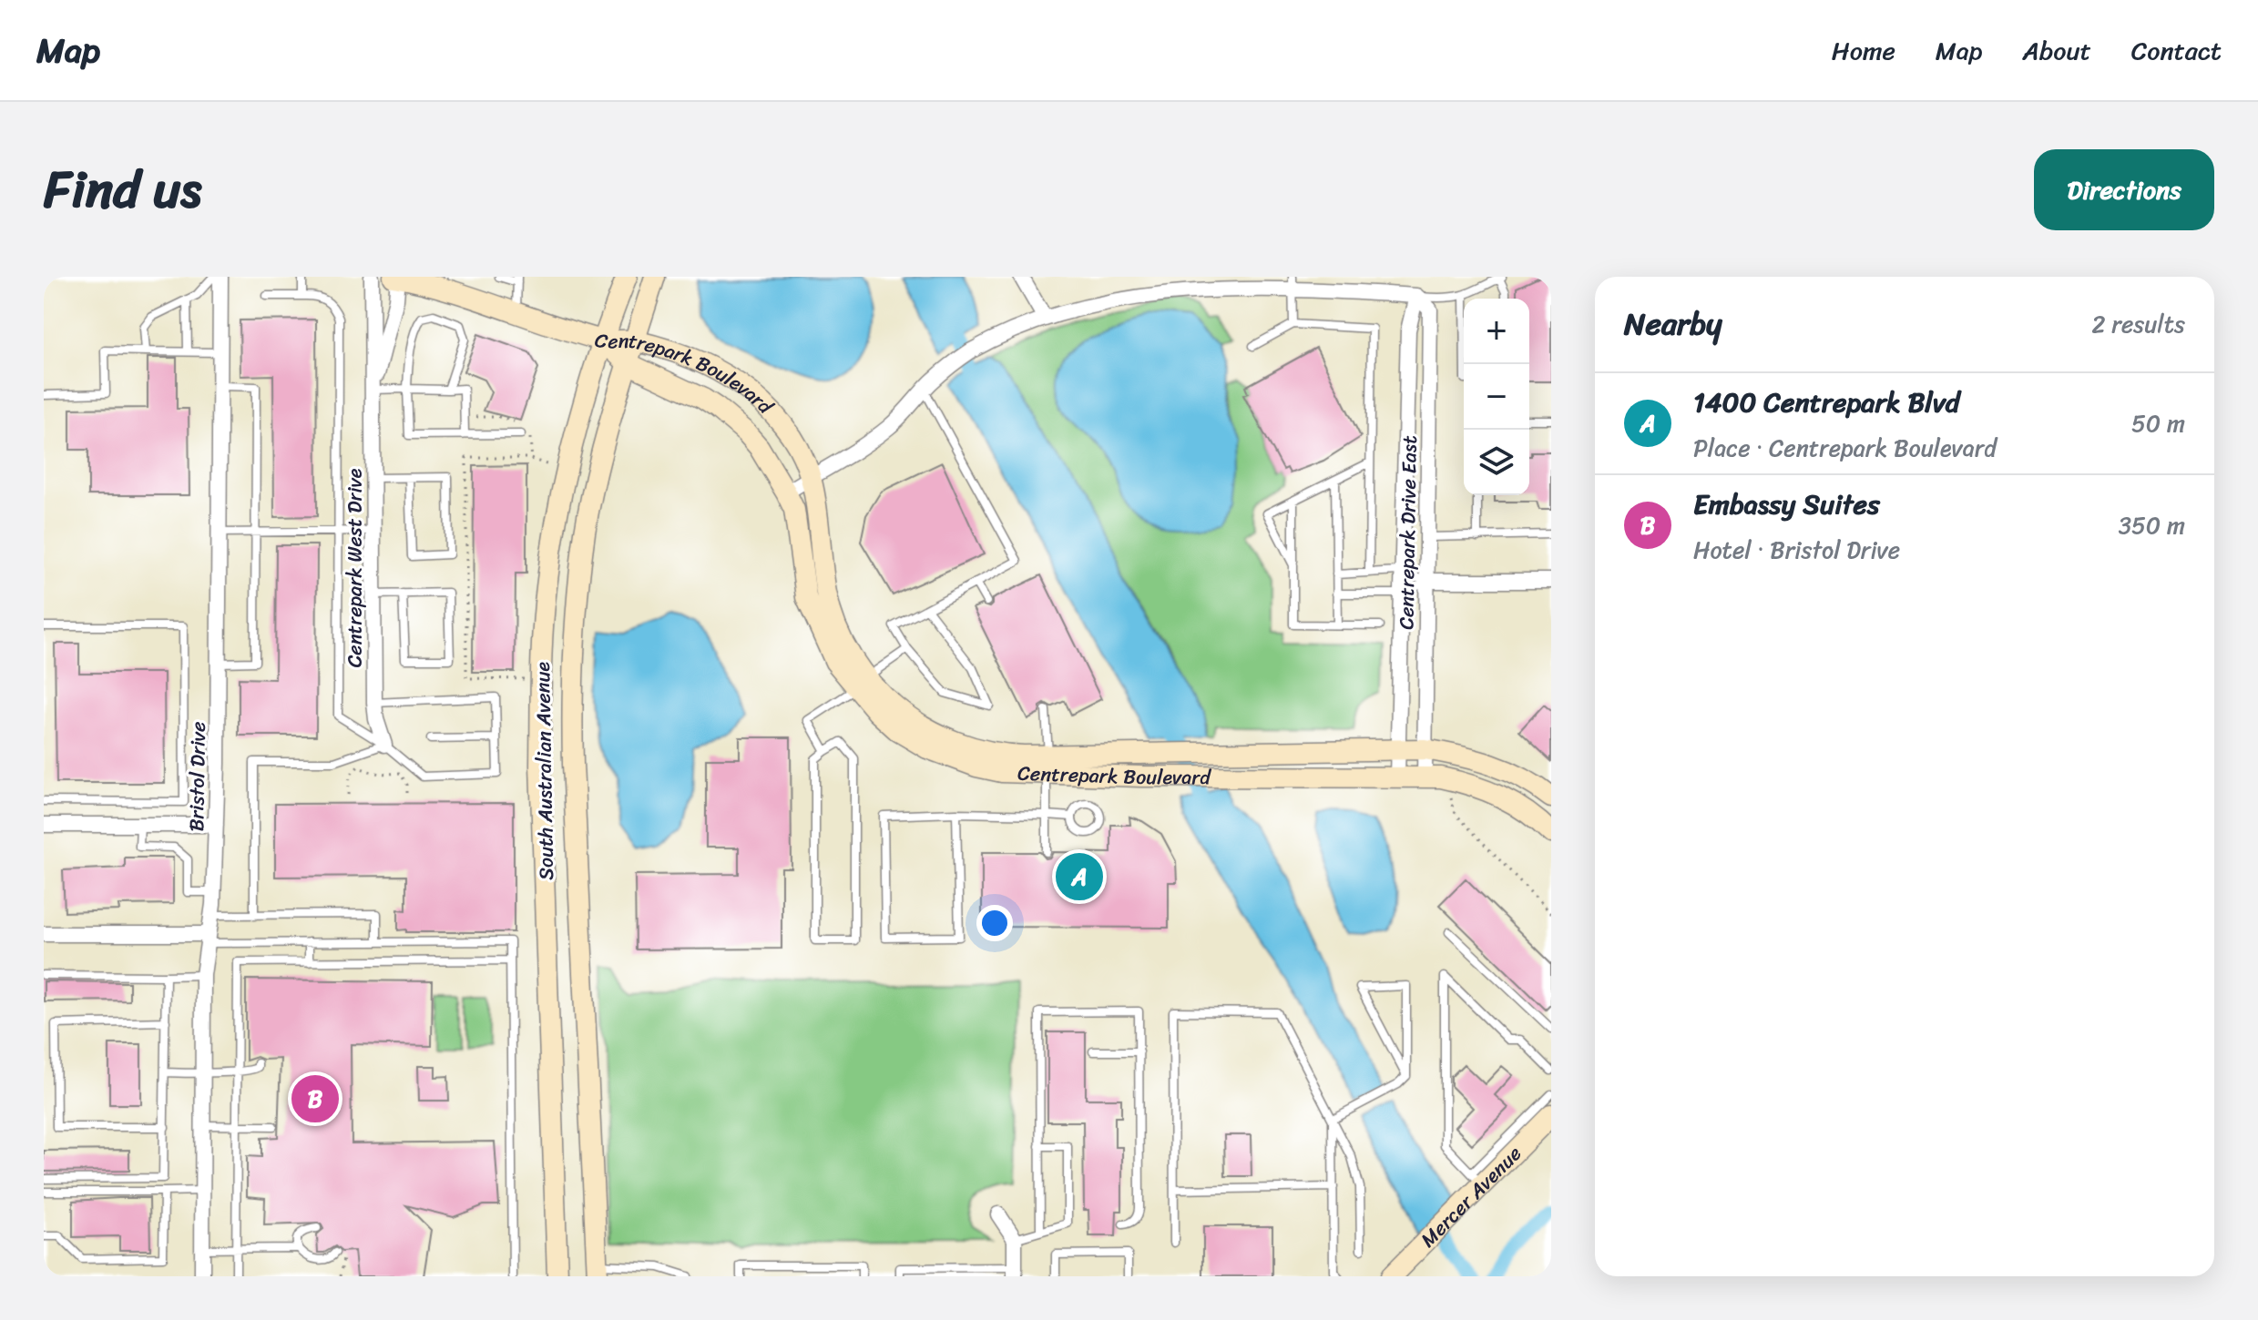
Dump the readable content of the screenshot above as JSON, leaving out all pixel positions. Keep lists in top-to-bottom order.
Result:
{
  "streets": {
    "street": [
      "Centrepark Boulevard",
      "Centrepark Drive East",
      "Centrepark West Drive",
      "South Australian Avenue",
      "Bristol Drive",
      "Mercer Avenue"
    ]
  },
  "crossings": [
    ["Centrepark Boulevard", "Centrepark Drive East"],
    ["Centrepark Boulevard", "South Australian Avenue"]
  ],
  "page": {
    "header": "Map",
    "nav": [
      "Home",
      "Map",
      "About",
      "Contact"
    ],
    "title": "Find us",
    "buttons": "Directions",
    "heading": ["Nearby", "2 results"],
    "map_buttons": ["+", "−"],
    "list": [
      {
        "mark": "A",
        "name": "1400 Centrepark Blvd",
        "note": "Place · Centrepark Boulevard",
        "value": "50 m"
      },
      {
        "mark": "B",
        "name": "Embassy Suites",
        "note": "Hotel · Bristol Drive",
        "value": "350 m"
      }
    ],
    "pins": ["A", "B"]
  }
}
